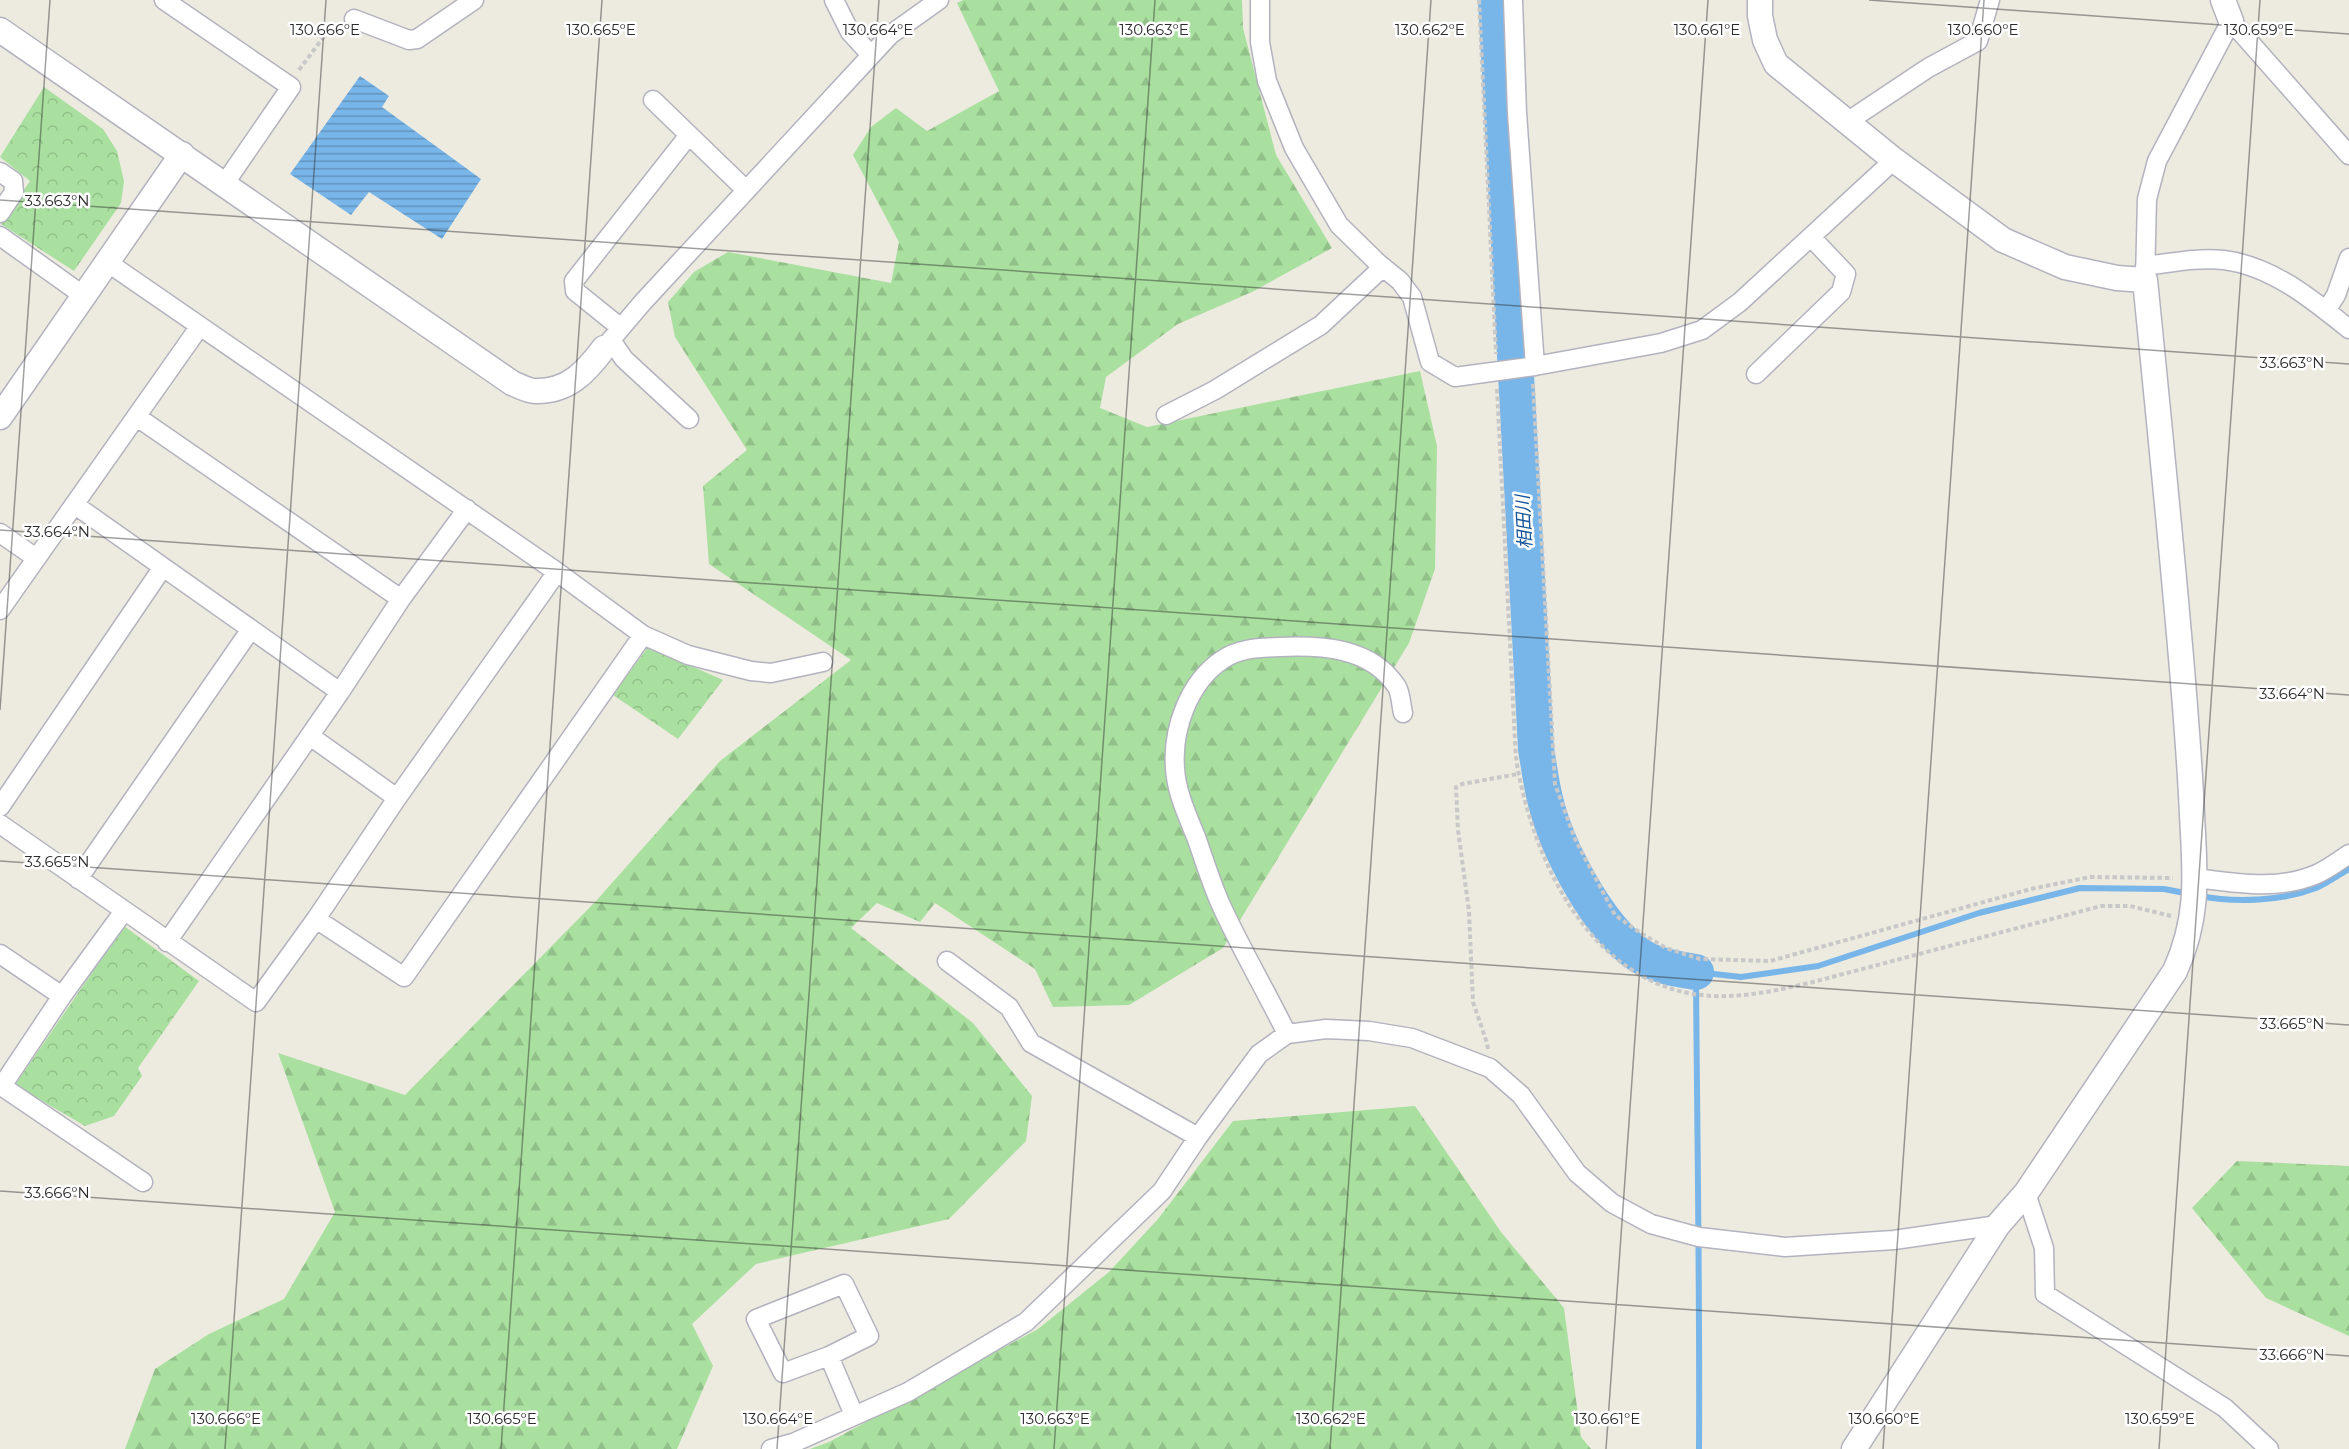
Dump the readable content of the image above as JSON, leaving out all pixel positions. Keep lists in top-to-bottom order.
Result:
{
  "water": ["相田川"],
  "coordinates": [
    "130.666°E",
    "130.665°E",
    "130.664°E",
    "130.663°E",
    "130.662°E",
    "130.661°E",
    "130.660°E",
    "130.659°E",
    "33.663°N",
    "33.664°N",
    "33.665°N",
    "33.666°N"
  ]
}
